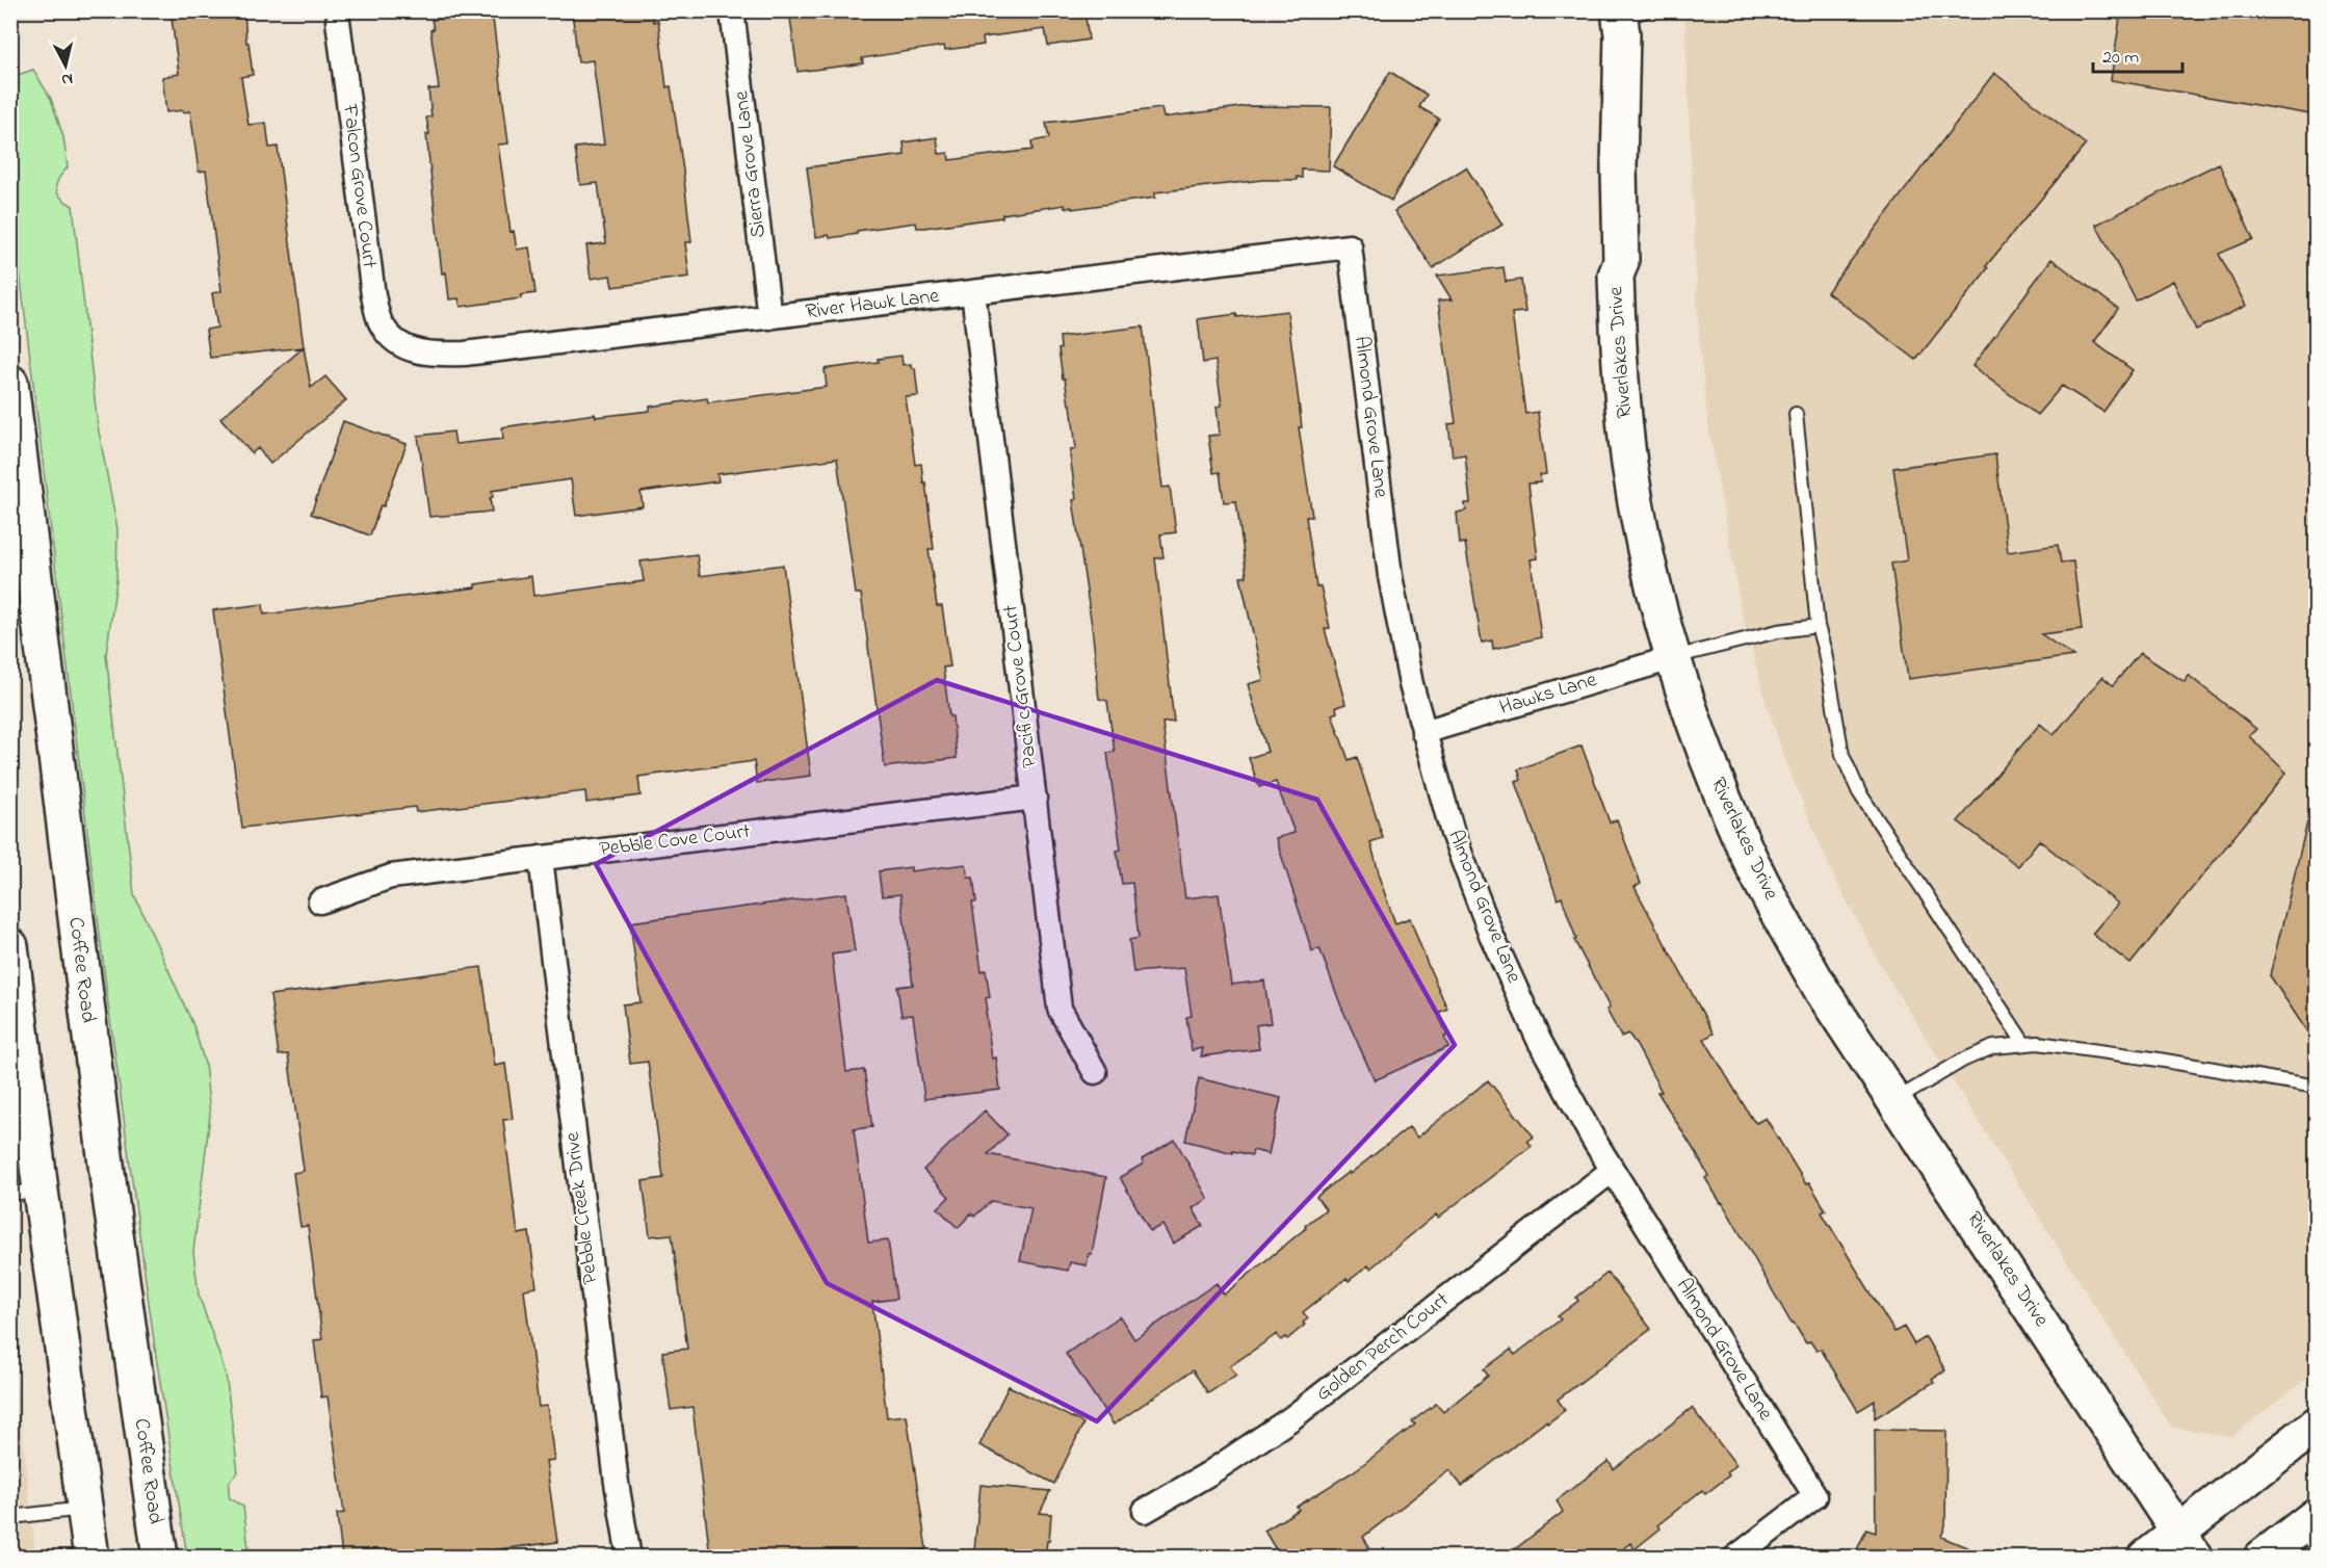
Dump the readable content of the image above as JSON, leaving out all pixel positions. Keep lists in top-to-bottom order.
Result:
{
  "streets": {
    "main road": ["Riverlakes Drive", "Coffee Road"],
    "street": [
      "Sierra Grove Lane",
      "Falcon Grove Court",
      "River Hawk Lane",
      "Almond Grove Lane",
      "Pacific Grove Court",
      "Hawks Lane",
      "Pebble Cove Court",
      "Pebble Creek Drive",
      "Golden Perch Court"
    ]
  },
  "crossings": [
    ["Sierra Grove Lane", "River Hawk Lane"],
    ["Falcon Grove Court", "River Hawk Lane"],
    ["River Hawk Lane", "Almond Grove Lane"],
    ["River Hawk Lane", "Pacific Grove Court"],
    ["Riverlakes Drive", "Hawks Lane"],
    ["Almond Grove Lane", "Hawks Lane"],
    ["Almond Grove Lane", "Golden Perch Court"],
    ["Pacific Grove Court", "Pebble Cove Court"],
    ["Pebble Cove Court", "Pebble Creek Drive"]
  ],
  "scale_bar": "20 m",
  "north": "bottom"
}
